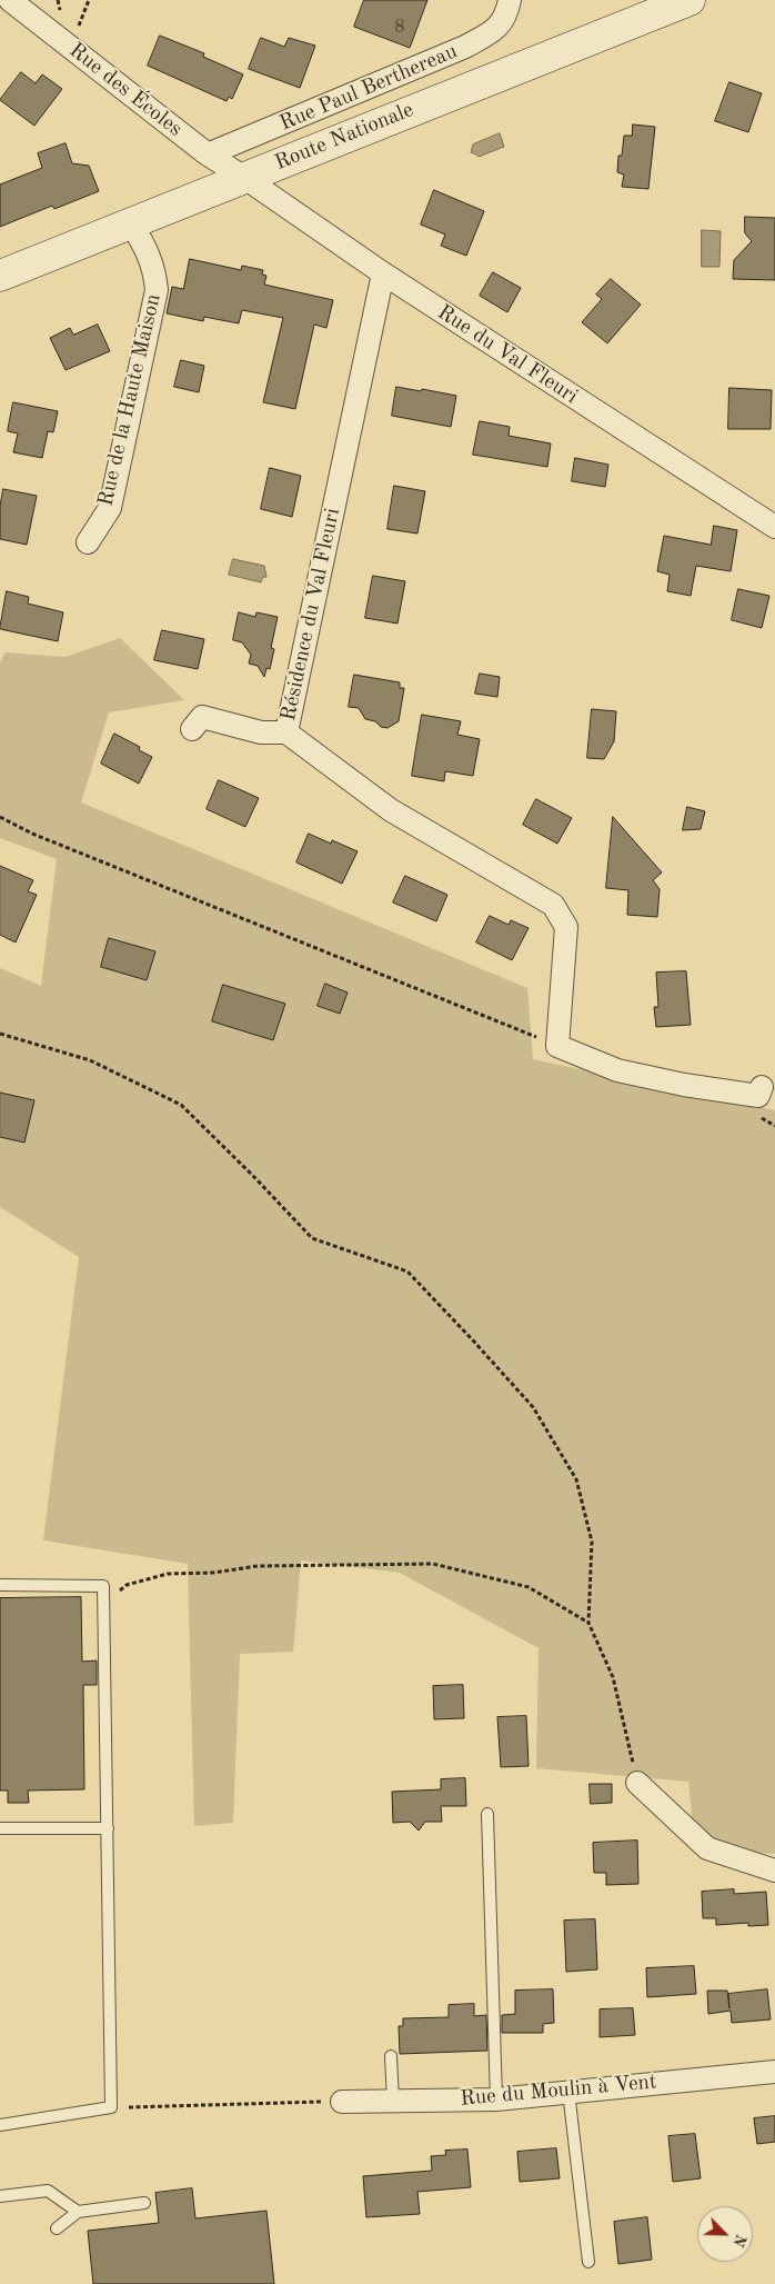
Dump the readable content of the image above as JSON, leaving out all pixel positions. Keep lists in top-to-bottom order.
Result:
{
  "streets": {
    "main road": ["Route Nationale"],
    "street": [
      "Rue Paul Berthereau",
      "Rue des Écoles",
      "Rue du Val Fleuri",
      "Rue de la Haute Maison",
      "Résidence du Val Fleuri",
      "Rue du Moulin à Vent"
    ]
  },
  "crossings": [
    ["Rue Paul Berthereau", "Rue des Écoles"],
    ["Rue des Écoles", "Route Nationale"],
    ["Rue des Écoles", "Rue du Val Fleuri"],
    ["Route Nationale", "Rue du Val Fleuri"],
    ["Route Nationale", "Rue de la Haute Maison"],
    ["Rue du Val Fleuri", "Résidence du Val Fleuri"]
  ],
  "house_numbers": ["8"],
  "north": "bottom right"
}
